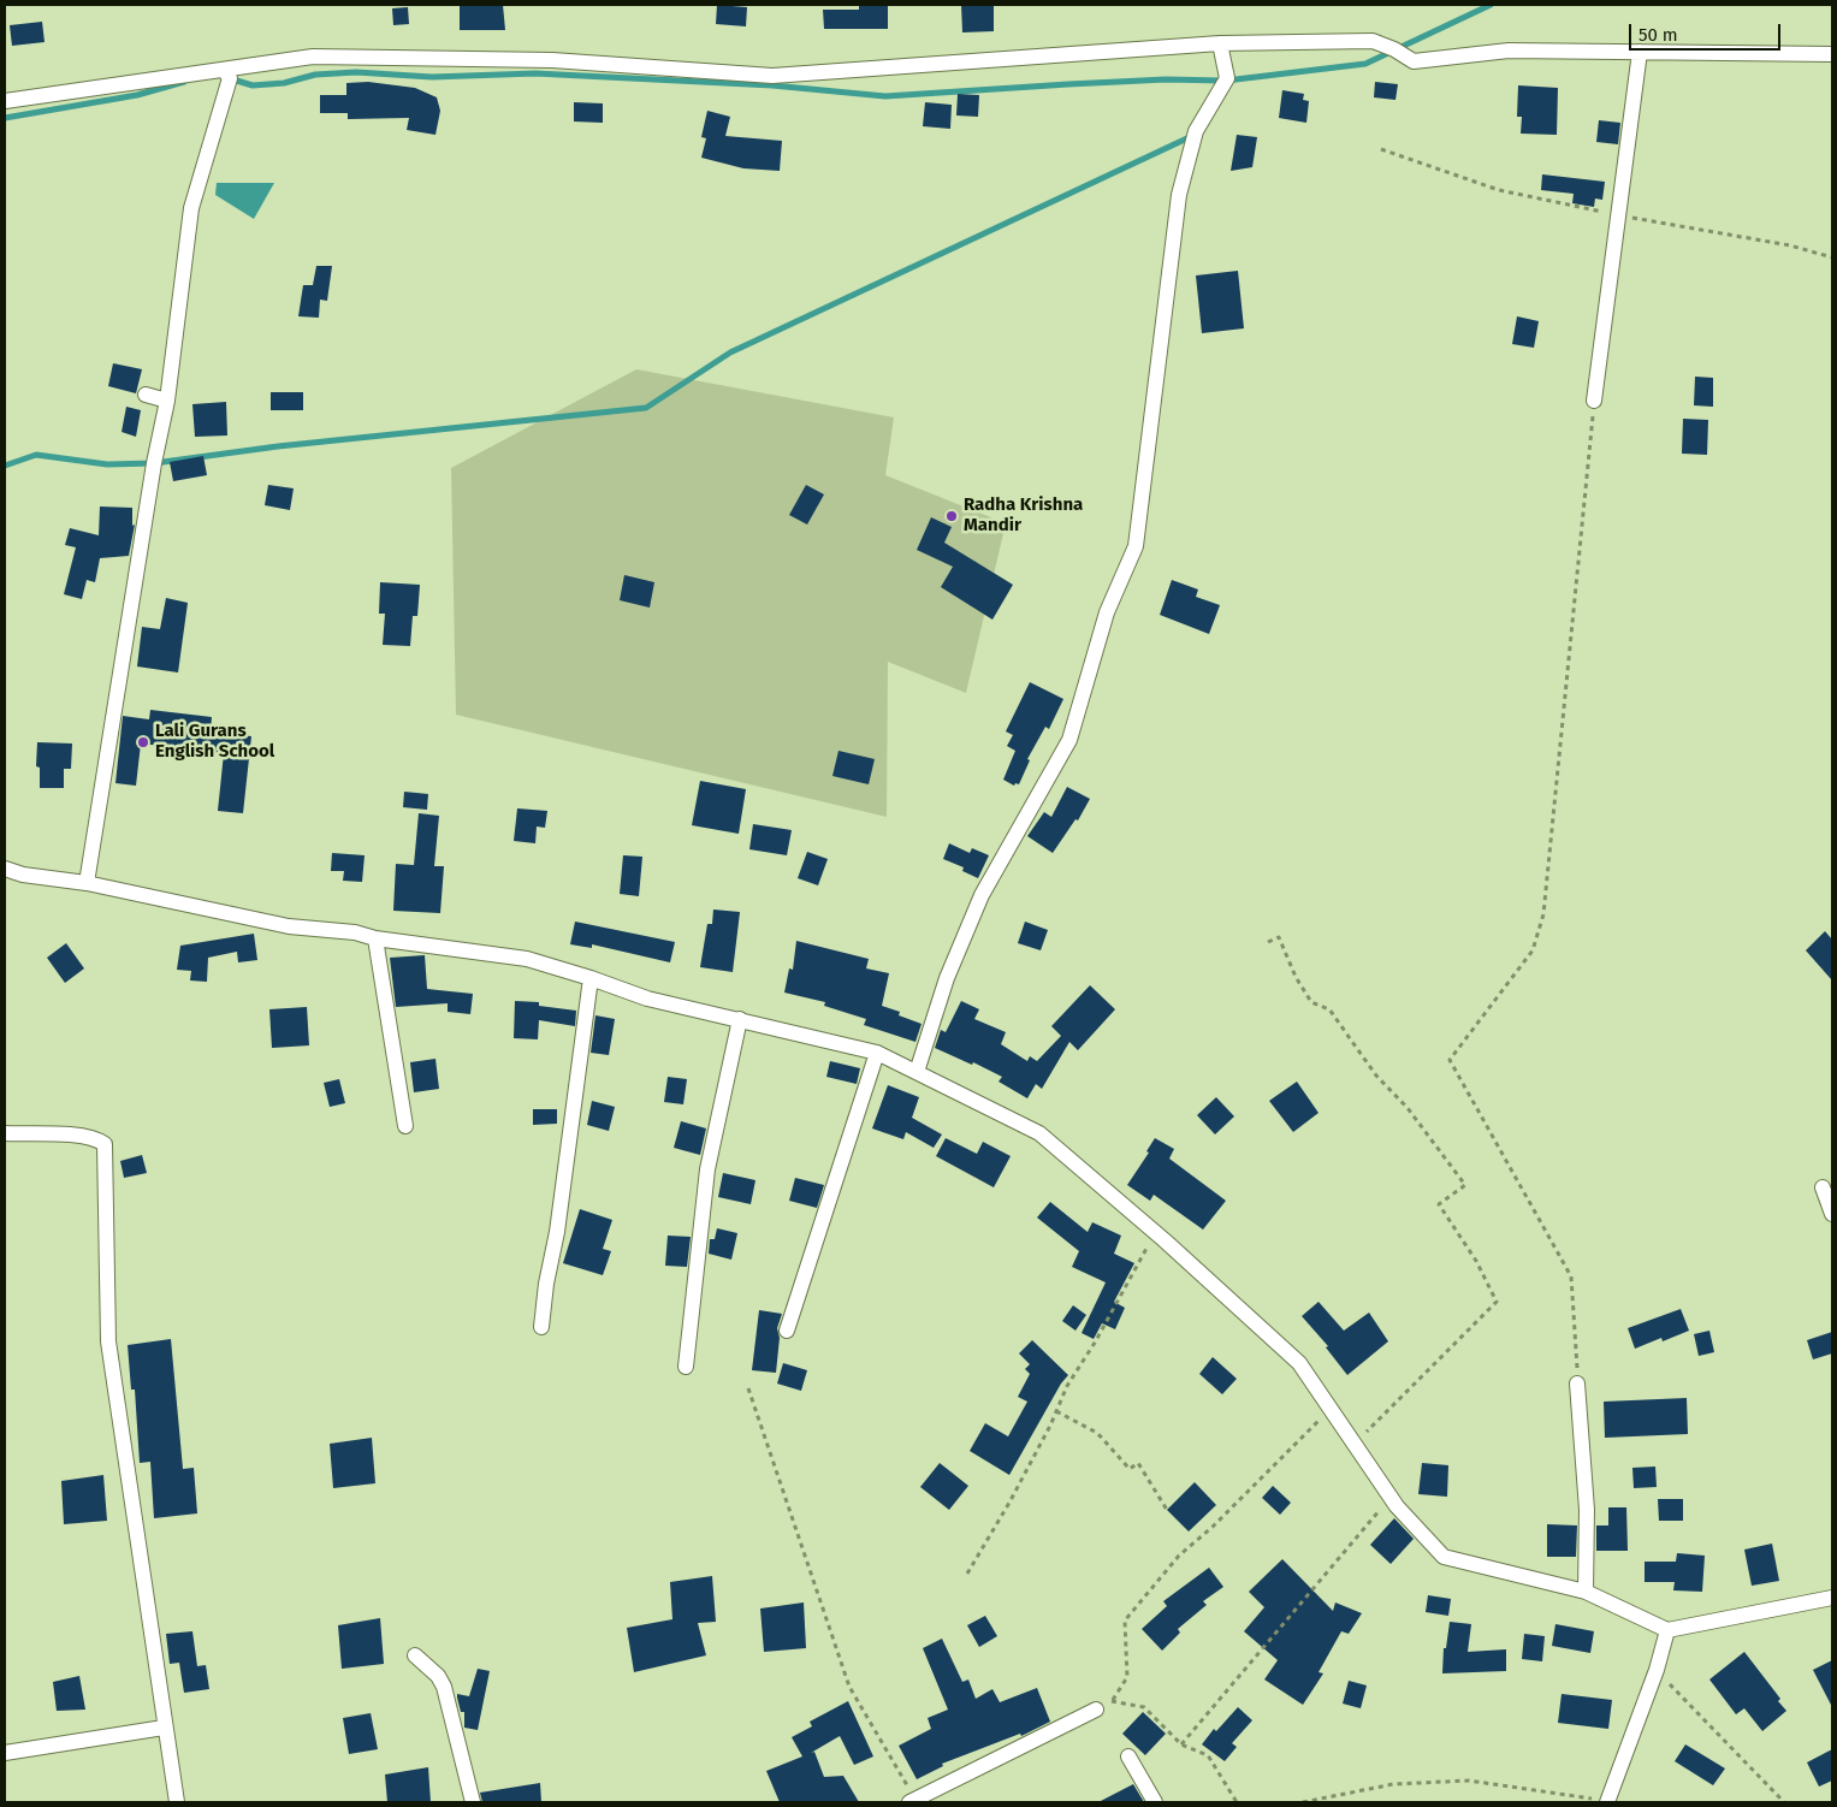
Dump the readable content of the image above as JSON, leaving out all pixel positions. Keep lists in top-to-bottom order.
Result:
{
  "places": ["Radha Krishna Mandir", "Lali Gurans English School"],
  "scale_bar": "50 m"
}
